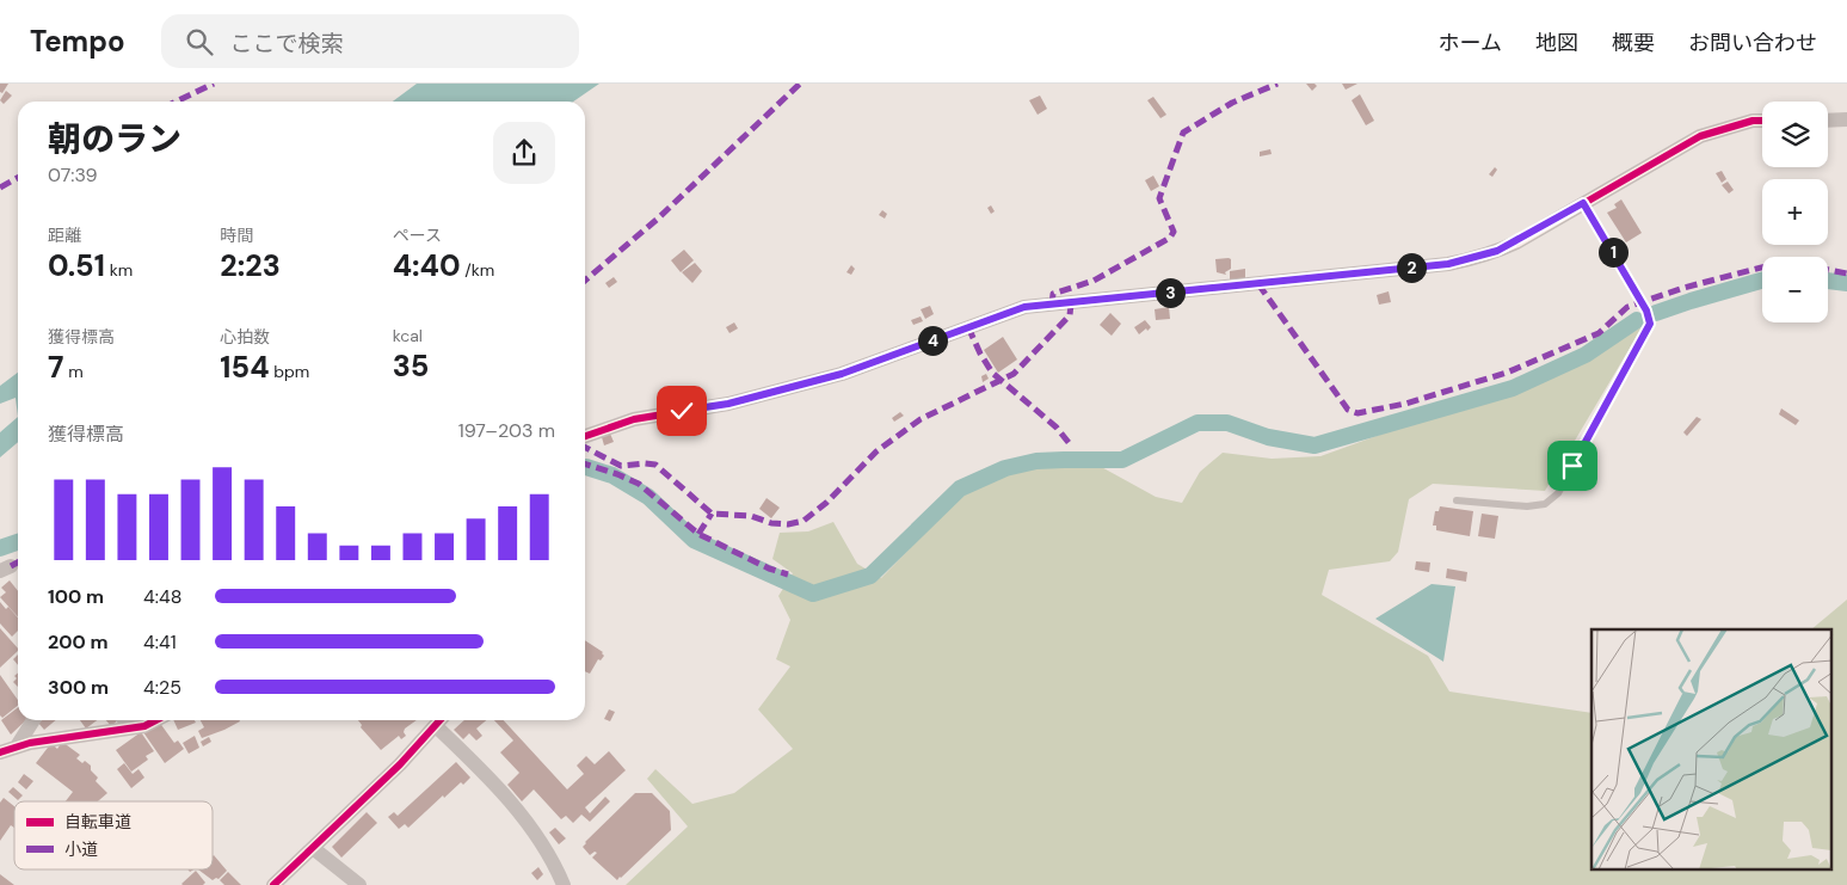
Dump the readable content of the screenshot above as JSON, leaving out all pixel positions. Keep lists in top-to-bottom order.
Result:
{
  "legend": ["自転車道", "小道"],
  "page": {
    "header": "Tempo",
    "search": "ここで検索",
    "nav": [
      "ホーム",
      "地図",
      "概要",
      "お問い合わせ"
    ],
    "map_buttons": ["+", "−"],
    "heading": ["朝のラン", "07:39"],
    "stats": [
      ["距離", "0.51 km"],
      ["時間", "2:23"],
      ["ペース", "4:40 /km"],
      ["獲得標高", "7 m"],
      ["心拍数", "154 bpm"],
      ["kcal", "35"]
    ],
    "pins": [
      "1",
      "2",
      "3",
      "4"
    ],
    "chart": ["獲得標高", "197–203 m"],
    "list": [
      {
        "name": "100 m",
        "note": "4:48"
      },
      {
        "name": "200 m",
        "note": "4:41"
      },
      {
        "name": "300 m",
        "note": "4:25"
      }
    ]
  }
}
